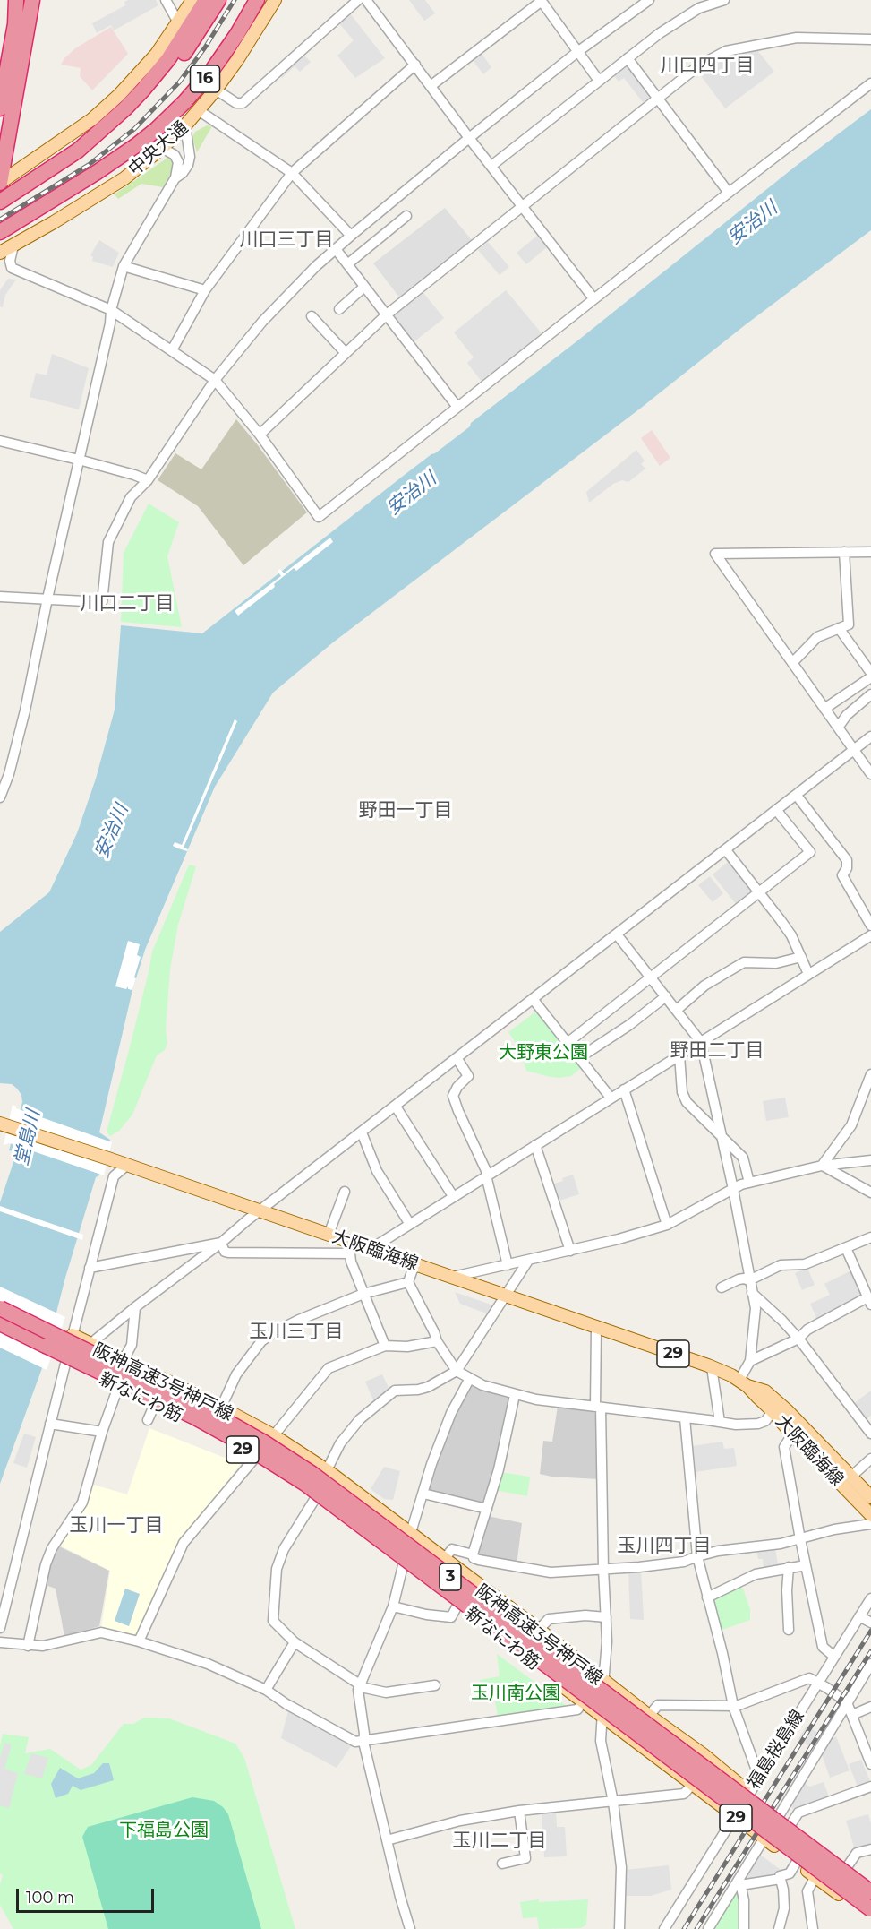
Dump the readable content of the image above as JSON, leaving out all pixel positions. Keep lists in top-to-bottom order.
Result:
{
  "streets": {
    "highway": ["16", "阪神高速3号神戸線", "3"],
    "main road": [
      "中央大通",
      "大阪臨海線",
      "29",
      "新なにわ筋"
    ],
    "street": ["福島桜島線"]
  },
  "crossings": [
    ["阪神高速3号神戸線", "新なにわ筋"],
    ["阪神高速3号神戸線", "3"],
    ["新なにわ筋", "3"],
    ["新なにわ筋", "福島桜島線"]
  ],
  "districts": [
    "川口四丁目",
    "川口三丁目",
    "川口二丁目",
    "野田一丁目",
    "野田二丁目",
    "玉川三丁目",
    "玉川一丁目",
    "玉川四丁目",
    "玉川二丁目"
  ],
  "water": ["安治川", "堂島川"],
  "parks": ["大野東公園", "玉川南公園", "下福島公園"],
  "scale_bar": "100 m"
}
